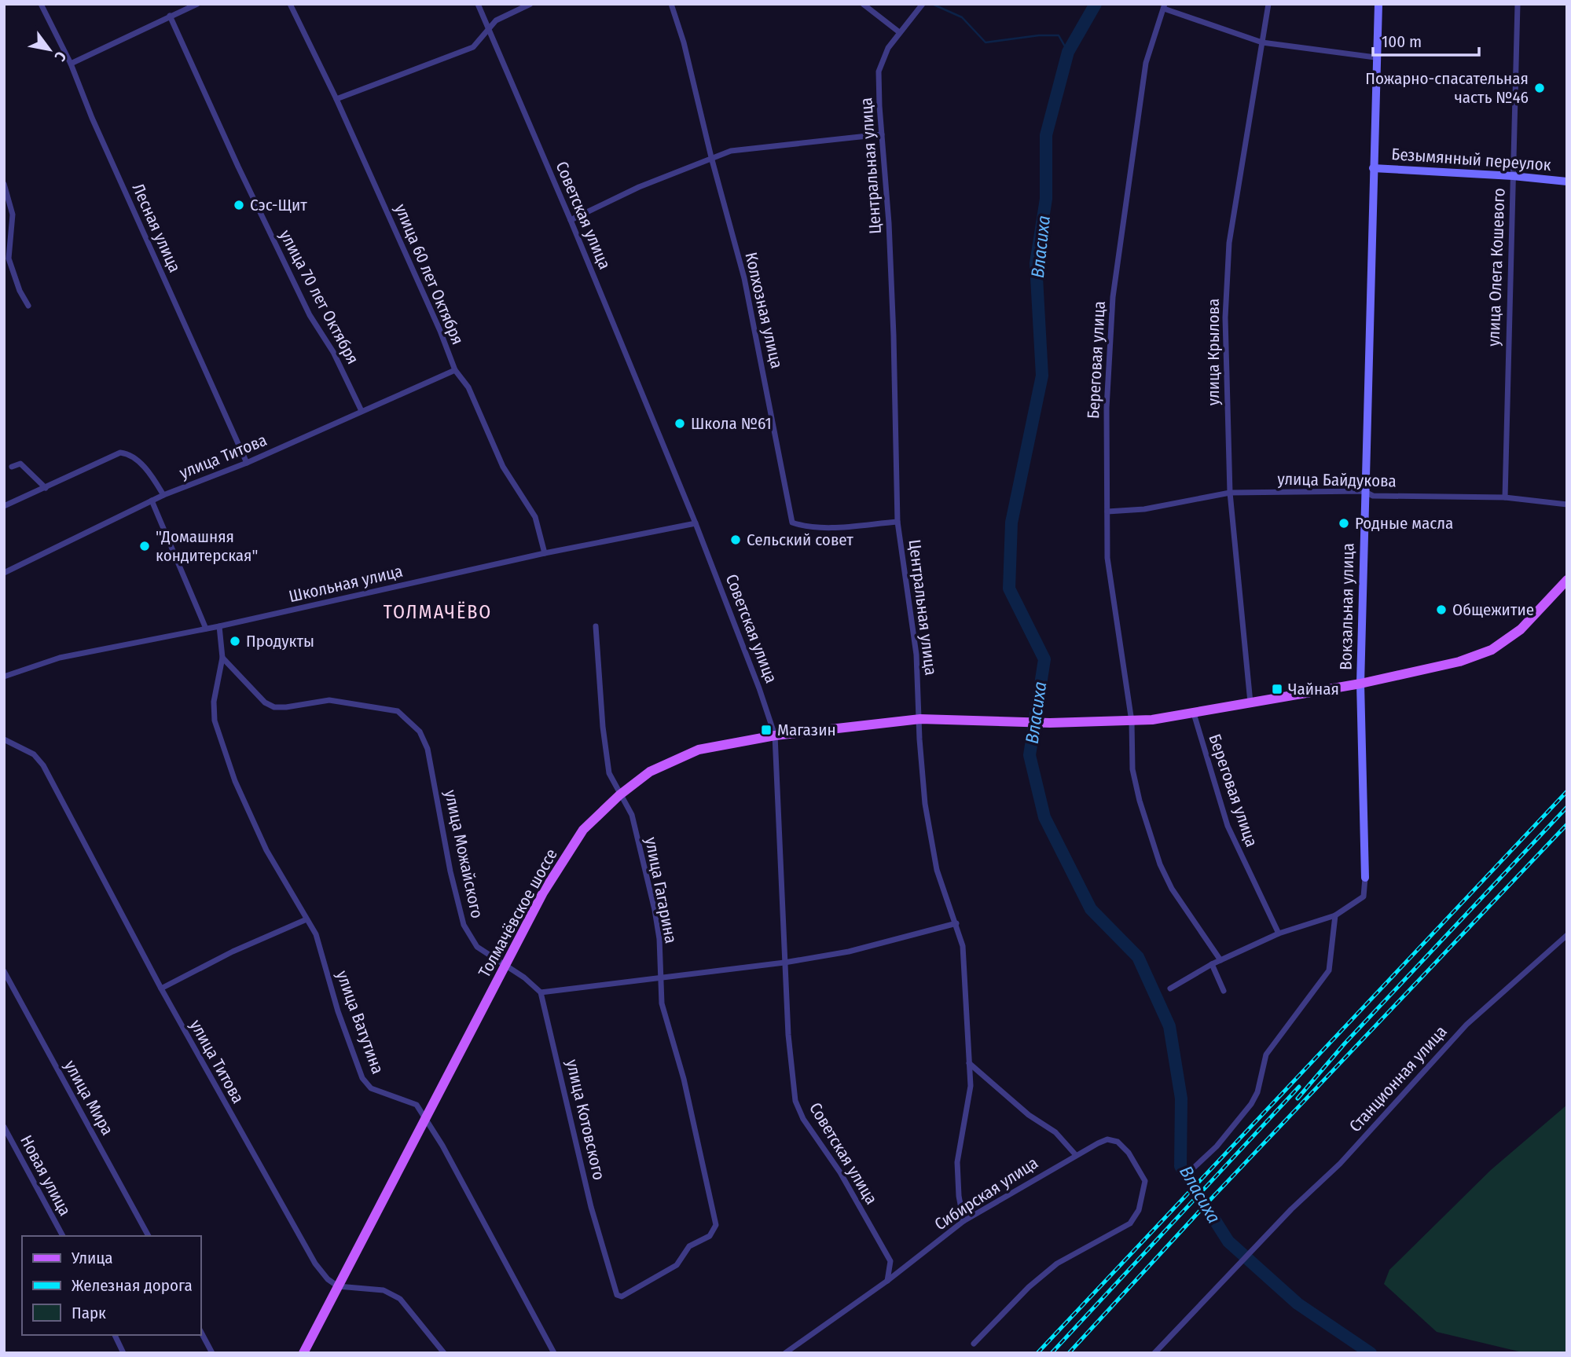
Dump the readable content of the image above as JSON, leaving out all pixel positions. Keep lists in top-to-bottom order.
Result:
{
  "streets": {
    "main road": ["Толмачёвское шоссе"],
    "street": [
      "Безымянный переулок",
      "Центральная улица",
      "Советская улица",
      "Лесная улица",
      "улица Олега Кошевого",
      "улица 60 лет Октября",
      "улица 70 лет Октября",
      "Колхозная улица",
      "улица Крылова",
      "Береговая улица",
      "улица Титова",
      "улица Байдукова",
      "Школьная улица",
      "Вокзальная улица",
      "улица Можайского",
      "улица Гагарина",
      "улица Ватутина",
      "Станционная улица",
      "улица Мира",
      "улица Котовского",
      "Новая улица",
      "Сибирская улица"
    ]
  },
  "crossings": [
    ["Безымянный переулок", "улица Олега Кошевого"],
    ["Безымянный переулок", "Вокзальная улица"],
    ["Центральная улица", "Колхозная улица"],
    ["Центральная улица", "Толмачёвское шоссе"],
    ["Центральная улица", "Сибирская улица"],
    ["Советская улица", "Школьная улица"],
    ["Советская улица", "Толмачёвское шоссе"],
    ["Советская улица", "Сибирская улица"],
    ["Лесная улица", "улица Титова"],
    ["улица Олега Кошевого", "улица Байдукова"],
    ["улица 60 лет Октября", "улица Титова"],
    ["улица 60 лет Октября", "Школьная улица"],
    ["улица 70 лет Октября", "улица Титова"],
    ["улица Крылова", "улица Байдукова"],
    ["улица Крылова", "Толмачёвское шоссе"],
    ["Береговая улица", "улица Байдукова"],
    ["Береговая улица", "Вокзальная улица"],
    ["Береговая улица", "Толмачёвское шоссе"],
    ["улица Титова", "Толмачёвское шоссе"],
    ["улица Байдукова", "Вокзальная улица"],
    ["Школьная улица", "улица Ватутина"],
    ["Вокзальная улица", "Толмачёвское шоссе"],
    ["улица Можайского", "Толмачёвское шоссе"],
    ["улица Можайского", "улица Ватутина"],
    ["улица Гагарина", "Толмачёвское шоссе"],
    ["улица Гагарина", "улица Котовского"],
    ["Толмачёвское шоссе", "улица Ватутина"]
  ],
  "districts": ["ТОЛМАЧЁВО"],
  "water": ["Власиха"],
  "places": {
    "other": [
      "Пожарно-спасательная часть №46",
      "Сэс-Щит",
      "Школа №61",
      "Родные масла",
      "Сельский совет",
      "\"Домашняя кондитерская\"",
      "Общежитие",
      "Продукты"
    ],
    "transit": ["Чайная", "Магазин"]
  },
  "legend": ["Улица", "Железная дорога", "Парк"],
  "scale_bar": "100 m",
  "north": "bottom right"
}
